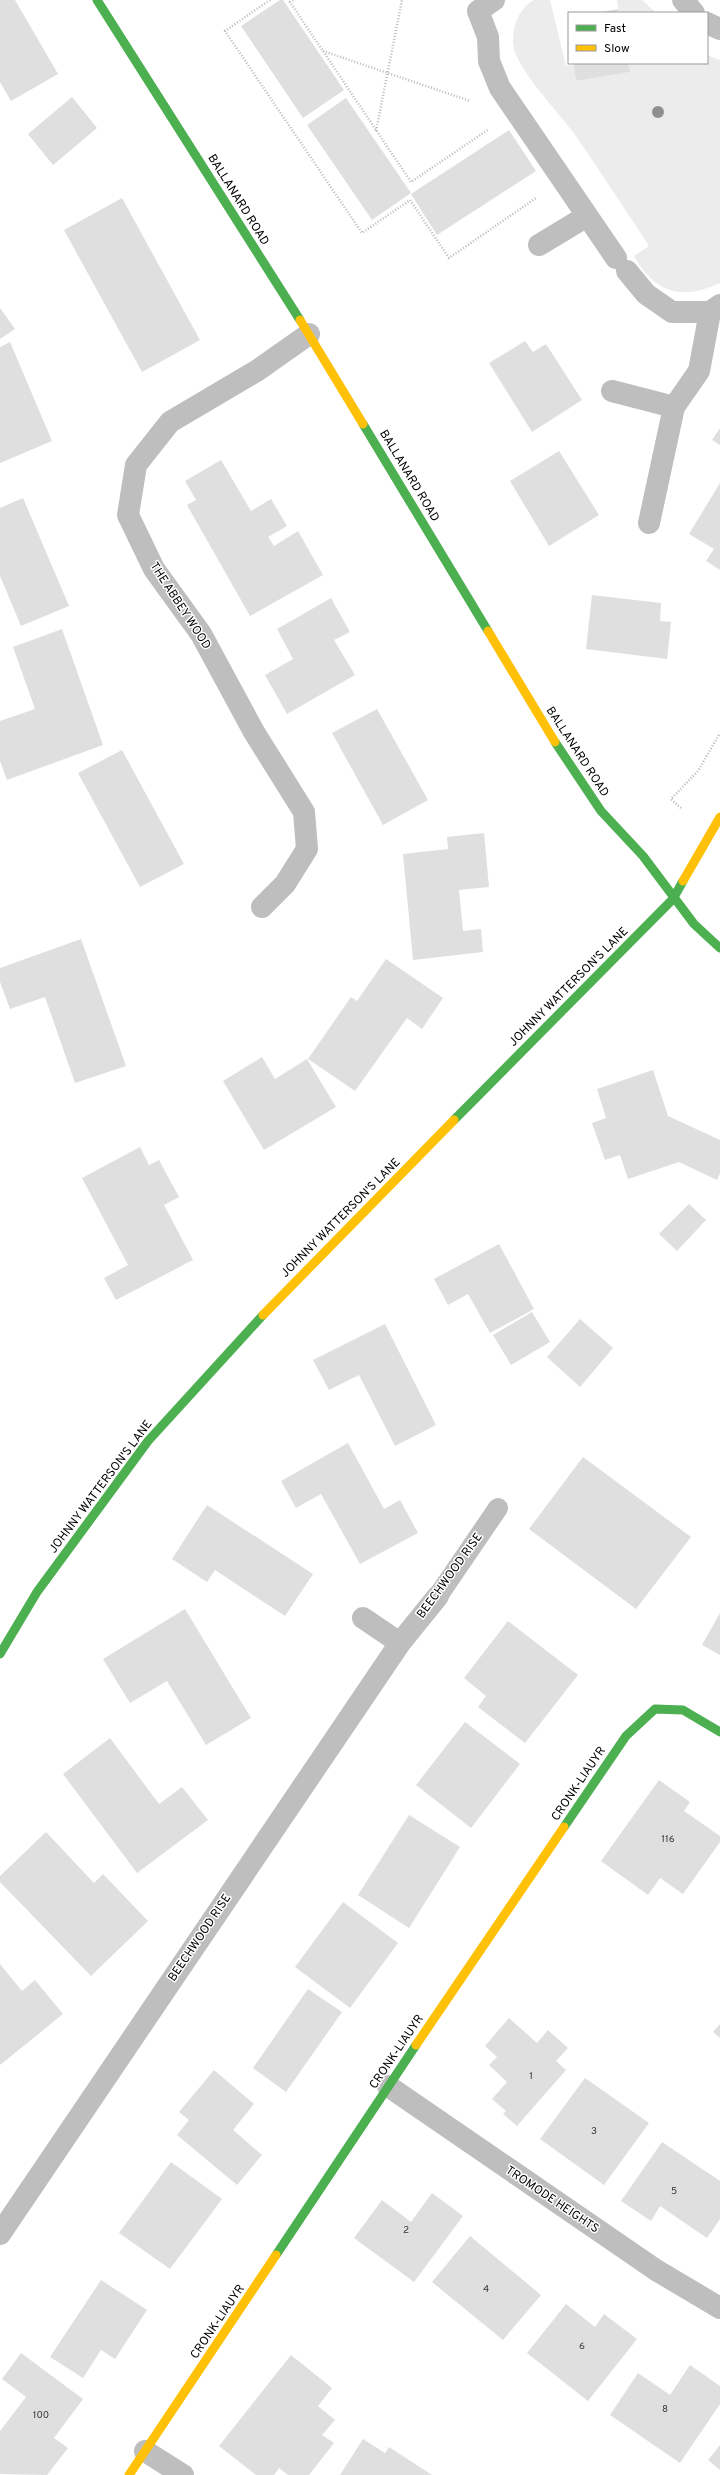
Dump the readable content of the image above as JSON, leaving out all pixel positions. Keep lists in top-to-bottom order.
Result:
{
  "streets": {
    "main road": ["BALLANARD ROAD", "JOHNNY WATTERSON'S LANE", "CRONK-LIAUYR"],
    "street": ["THE ABBEY WOOD", "BEECHWOOD RISE", "TROMODE HEIGHTS"]
  },
  "crossings": [
    ["BALLANARD ROAD", "THE ABBEY WOOD"],
    ["BALLANARD ROAD", "JOHNNY WATTERSON'S LANE"],
    ["CRONK-LIAUYR", "TROMODE HEIGHTS"]
  ],
  "house_numbers": [
    "116",
    "1",
    "3",
    "5",
    "2",
    "4",
    "6",
    "8",
    "100"
  ],
  "legend": ["Fast", "Slow"]
}
